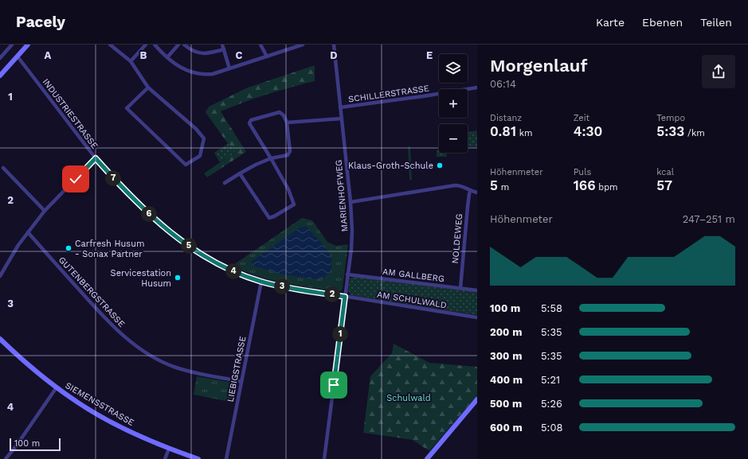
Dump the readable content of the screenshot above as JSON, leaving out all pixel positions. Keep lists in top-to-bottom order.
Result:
{
  "streets": {
    "street": [
      "SCHILLERSTRASSE",
      "INDUSTRIESTRASSE",
      "MARIENHOFWEG",
      "NOLDEWEG",
      "AM GALLBERG",
      "GUTENBERGSTRASSE",
      "AM SCHULWALD",
      "LIEBIGSTRASSE",
      "SIEMENSSTRASSE"
    ]
  },
  "crossings": [
    ["SCHILLERSTRASSE", "MARIENHOFWEG"],
    ["INDUSTRIESTRASSE", "MARIENHOFWEG"],
    ["INDUSTRIESTRASSE", "AM SCHULWALD"],
    ["INDUSTRIESTRASSE", "LIEBIGSTRASSE"],
    ["MARIENHOFWEG", "AM GALLBERG"],
    ["MARIENHOFWEG", "AM SCHULWALD"],
    ["NOLDEWEG", "AM GALLBERG"],
    ["GUTENBERGSTRASSE", "LIEBIGSTRASSE"]
  ],
  "parks": ["Schulwald"],
  "places": ["Klaus-Groth-Schule", "Carfresh Husum - Sonax Partner", "Servicestation Husum"],
  "scale_bar": "100 m",
  "page": {
    "header": "Pacely",
    "nav": ["Karte", "Ebenen", "Teilen"],
    "heading": ["Morgenlauf", "06:14"],
    "map_buttons": ["+", "−"],
    "stats": [
      ["Distanz", "0.81 km"],
      ["Zeit", "4:30"],
      ["Tempo", "5:33 /km"],
      ["Höhenmeter", "5 m"],
      ["Puls", "166 bpm"],
      ["kcal", "57"]
    ],
    "pins": [
      "7",
      "6",
      "5",
      "4",
      "3",
      "2",
      "1"
    ],
    "chart": ["Höhenmeter", "247–251 m"],
    "list": [
      {
        "name": "100 m",
        "note": "5:58"
      },
      {
        "name": "200 m",
        "note": "5:35"
      },
      {
        "name": "300 m",
        "note": "5:35"
      },
      {
        "name": "400 m",
        "note": "5:21"
      },
      {
        "name": "500 m",
        "note": "5:26"
      },
      {
        "name": "600 m",
        "note": "5:08"
      }
    ],
    "scale": "100 m"
  },
  "grid": {
    "columns": [
      "A",
      "B",
      "C",
      "D",
      "E"
    ],
    "rows": [
      "1",
      "2",
      "3",
      "4"
    ]
  }
}
